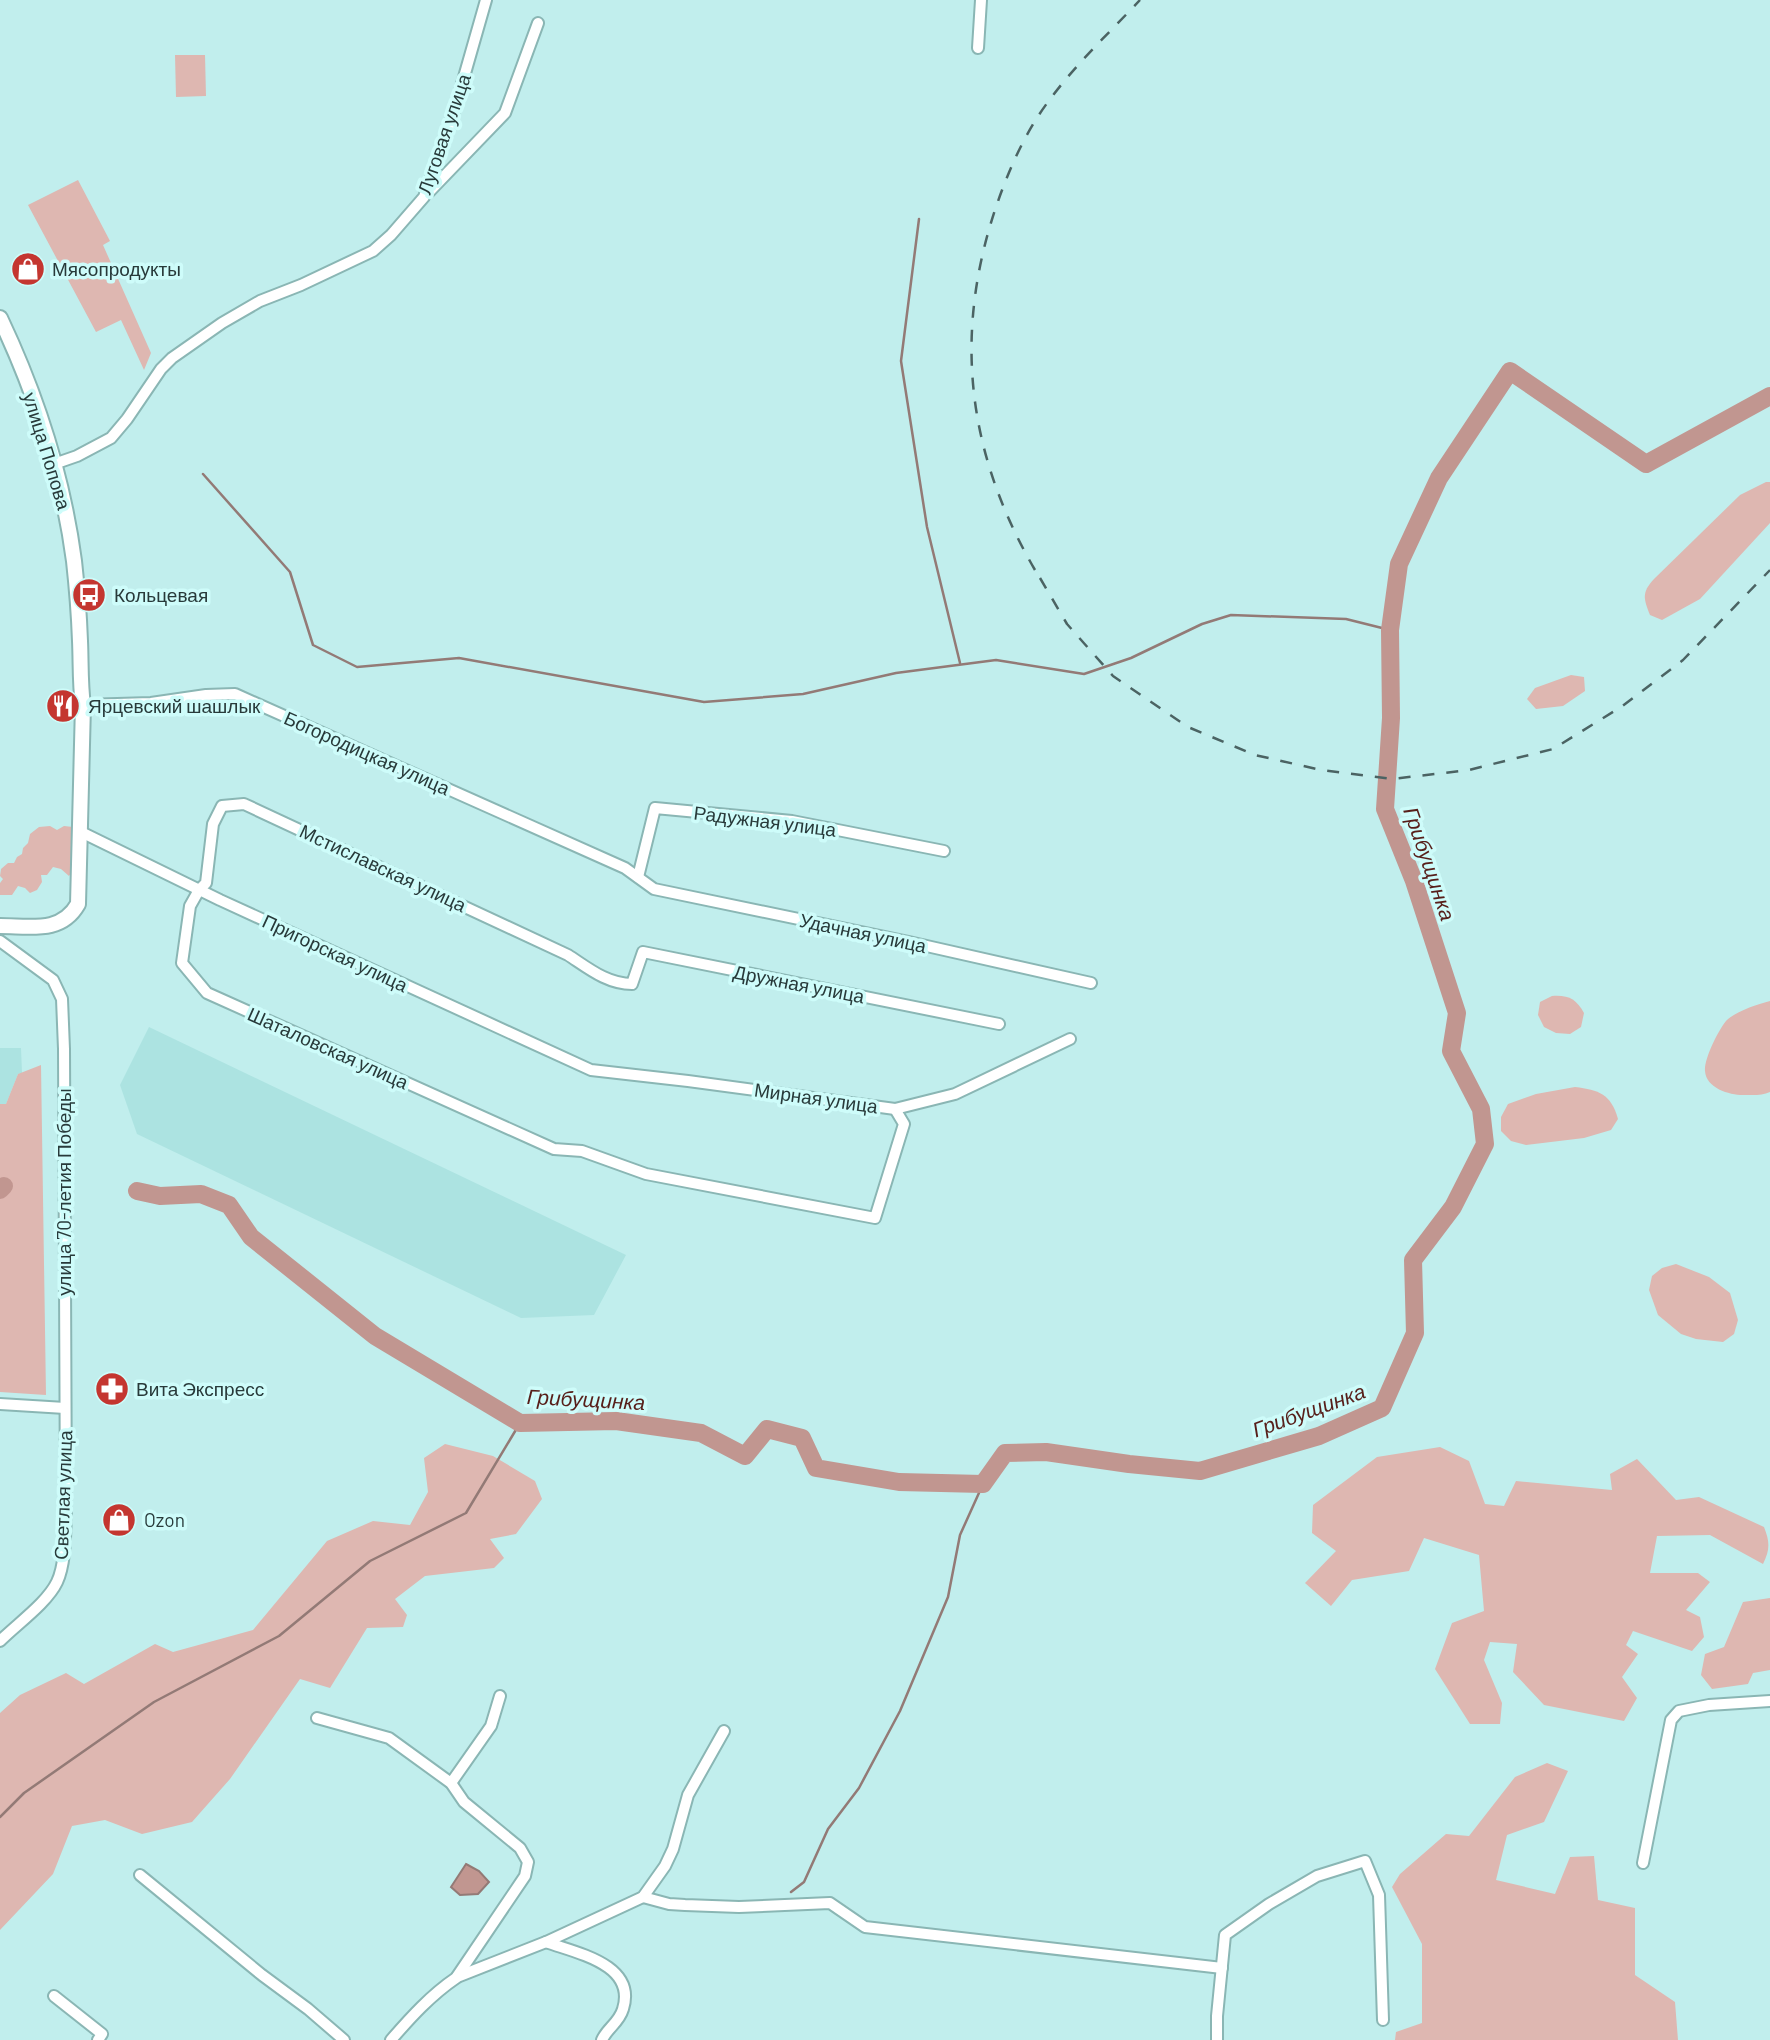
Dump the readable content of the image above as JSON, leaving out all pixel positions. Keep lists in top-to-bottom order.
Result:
{
  "streets": {
    "street": [
      "Луговая улица",
      "улица Попова",
      "Богородицкая улица",
      "Радужная улица",
      "Мстиславская улица",
      "Удачная улица",
      "Пригорская улица",
      "Дружная улица",
      "Шаталовская улица",
      "Мирная улица",
      "улица 70-летия Победы",
      "Светлая улица"
    ]
  },
  "crossings": [
    ["Луговая улица", "улица Попова"],
    ["улица Попова", "Богородицкая улица"],
    ["улица Попова", "Пригорская улица"],
    ["Богородицкая улица", "Радужная улица"],
    ["Богородицкая улица", "Удачная улица"],
    ["Радужная улица", "Удачная улица"],
    ["Мстиславская улица", "Пригорская улица"],
    ["Мстиславская улица", "Дружная улица"],
    ["Мстиславская улица", "Шаталовская улица"],
    ["Пригорская улица", "Шаталовская улица"],
    ["Пригорская улица", "Мирная улица"],
    ["Шаталовская улица", "Мирная улица"],
    ["улица 70-летия Победы", "Светлая улица"]
  ],
  "water": ["Грибущинка"],
  "places": {
    "shop": ["Мясопродукты", "Ozon"],
    "bus stop": ["Кольцевая"],
    "restaurant": ["Ярцевский шашлык"],
    "pharmacy": ["Вита Экспресс"]
  }
}
